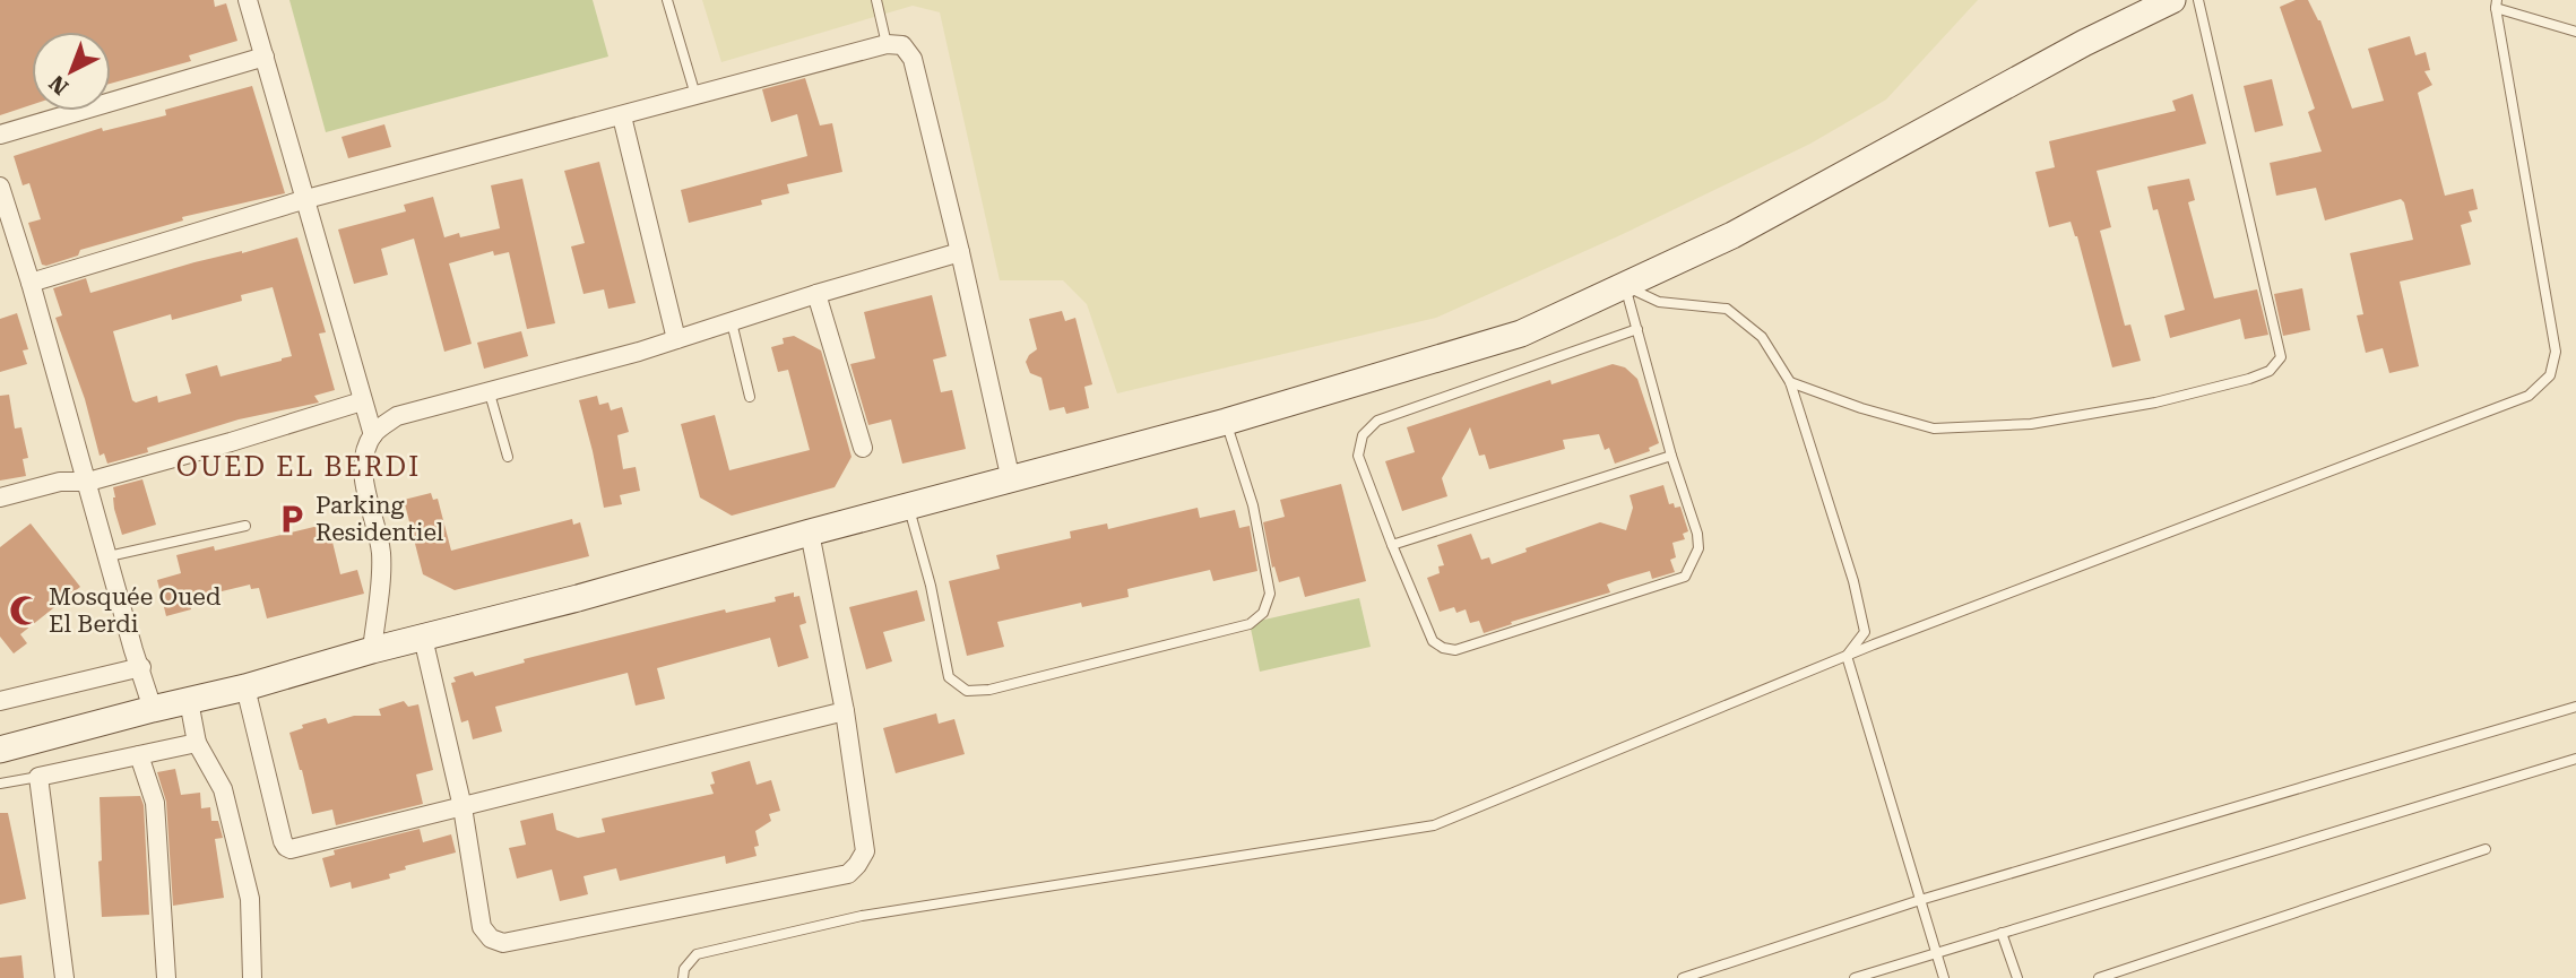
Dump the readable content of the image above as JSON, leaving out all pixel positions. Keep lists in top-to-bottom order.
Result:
{
  "districts": ["OUED EL BERDI"],
  "places": {
    "parking": ["Parking Residentiel"],
    "mosque": ["Mosquée Oued El Berdi"]
  },
  "north": "bottom left"
}
